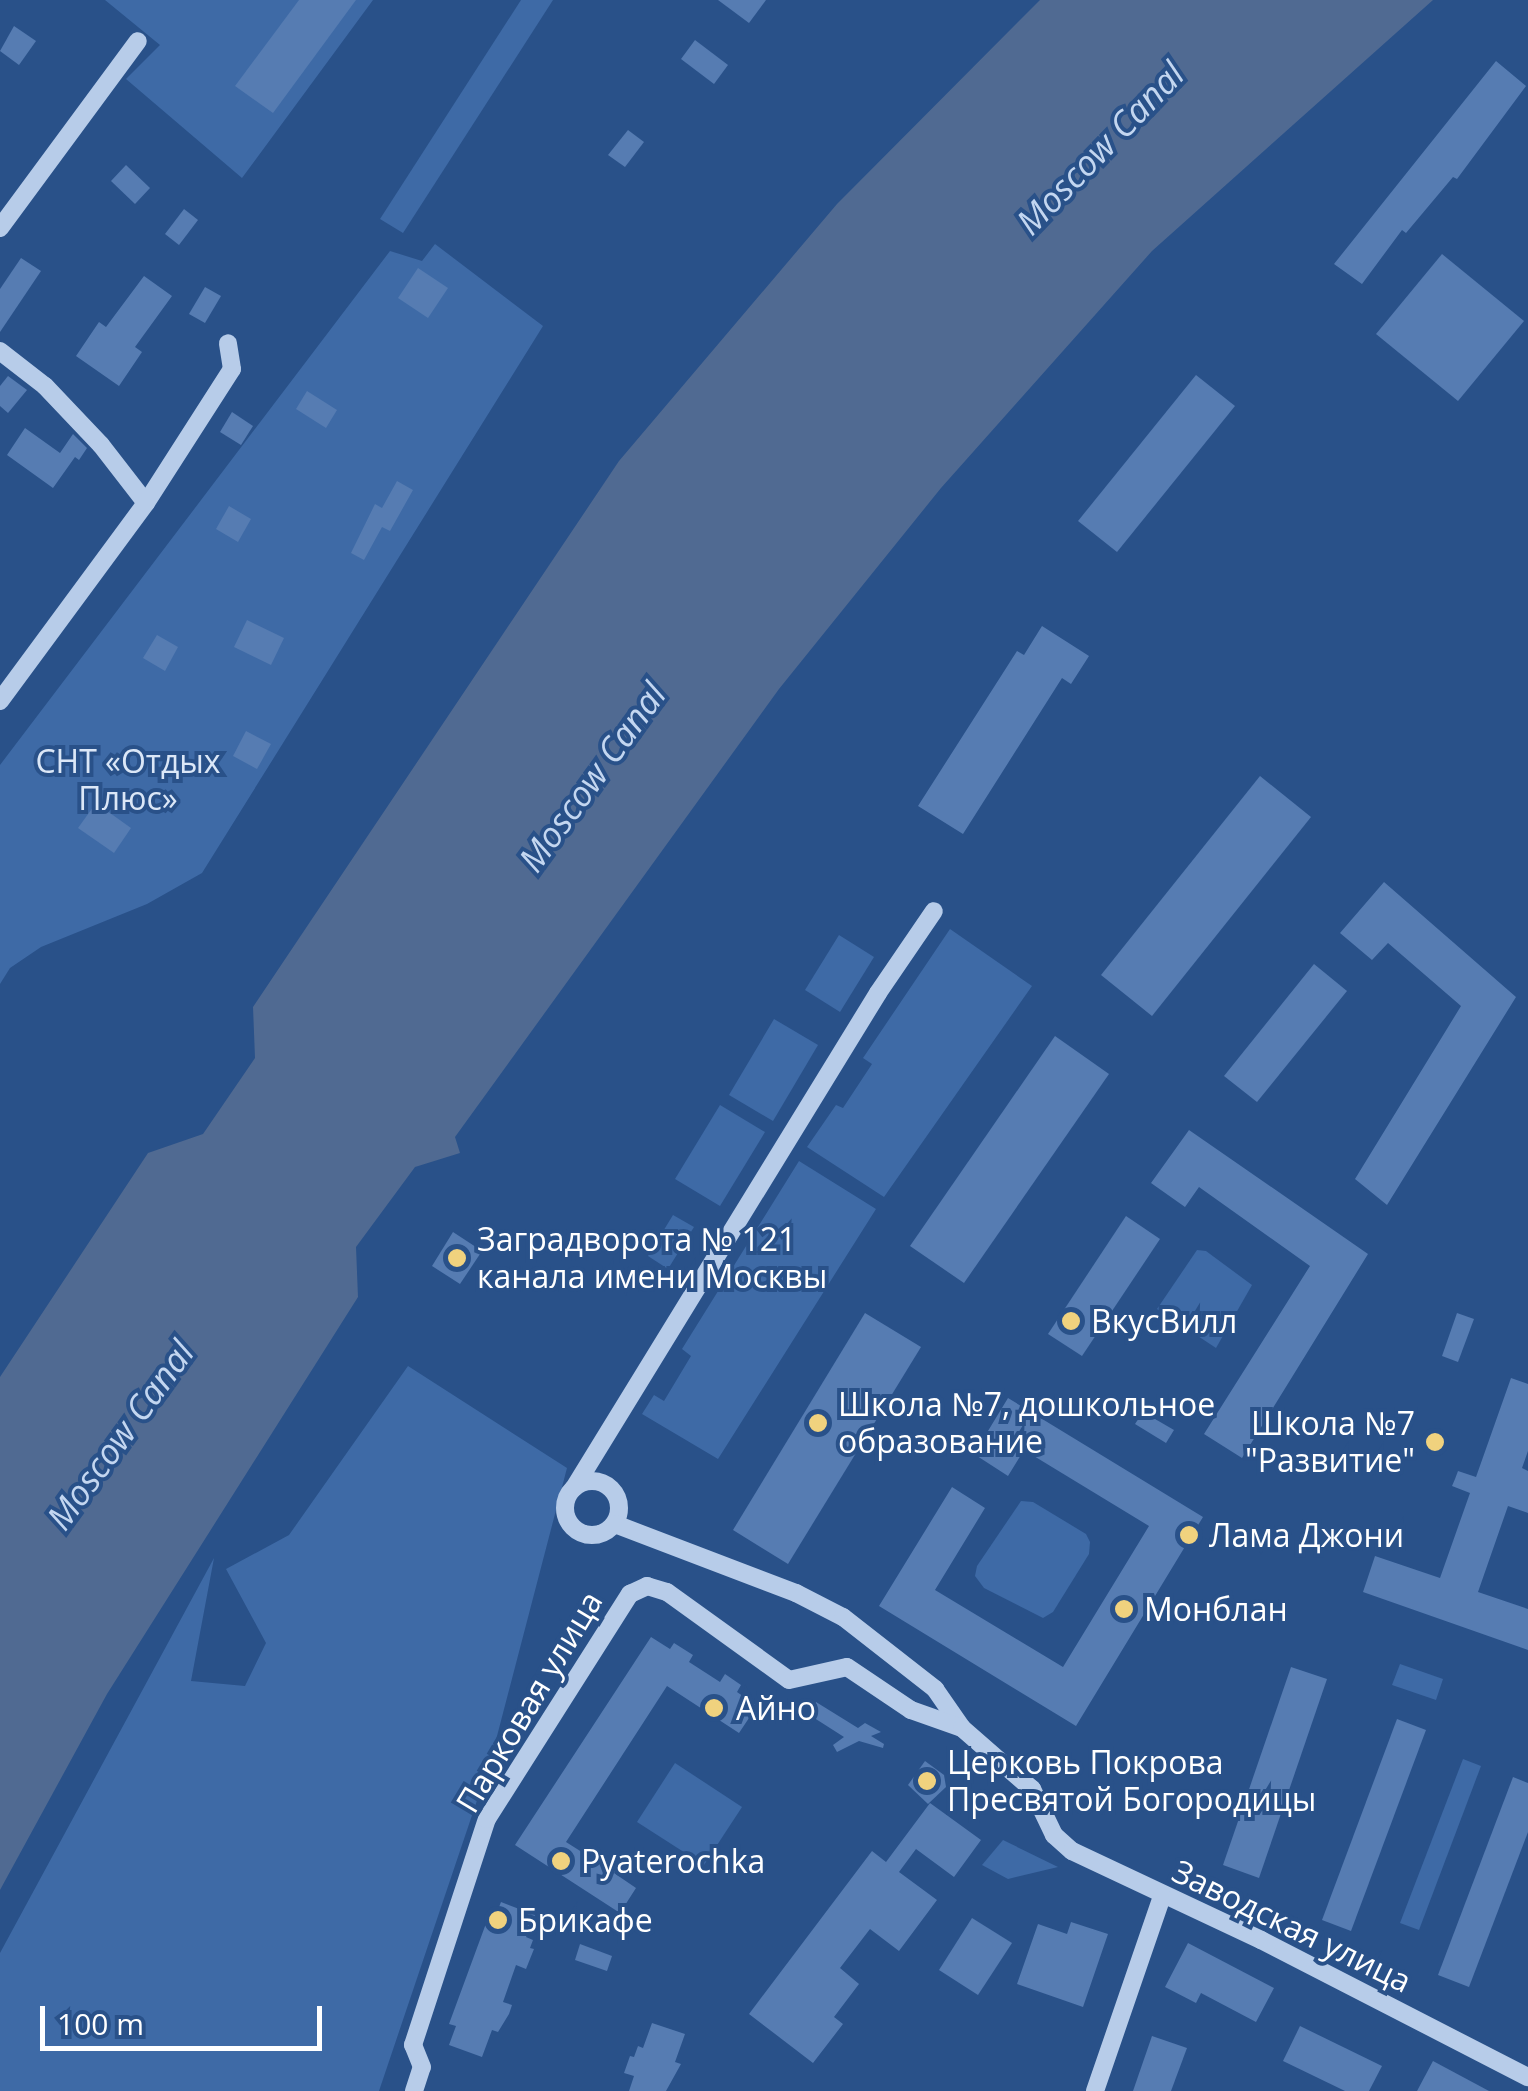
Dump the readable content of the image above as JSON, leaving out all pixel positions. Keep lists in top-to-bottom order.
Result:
{
  "streets": {
    "street": ["Парковая улица", "Заводская улица"]
  },
  "crossings": [
    ["Парковая улица", "Заводская улица"]
  ],
  "water": ["Moscow Canal"],
  "parks": ["СНТ «Отдых Плюс»"],
  "places": [
    "Заградворота № 121 канала имени Москвы",
    "ВкусВилл",
    "Школа №7, дошкольное образование",
    "Школа №7 \"Развитие\"",
    "Лама Джони",
    "Монблан",
    "Айно",
    "Церковь Покрова Пресвятой Богородицы",
    "Pyaterochka",
    "Брикафе"
  ],
  "scale_bar": "100 m"
}
